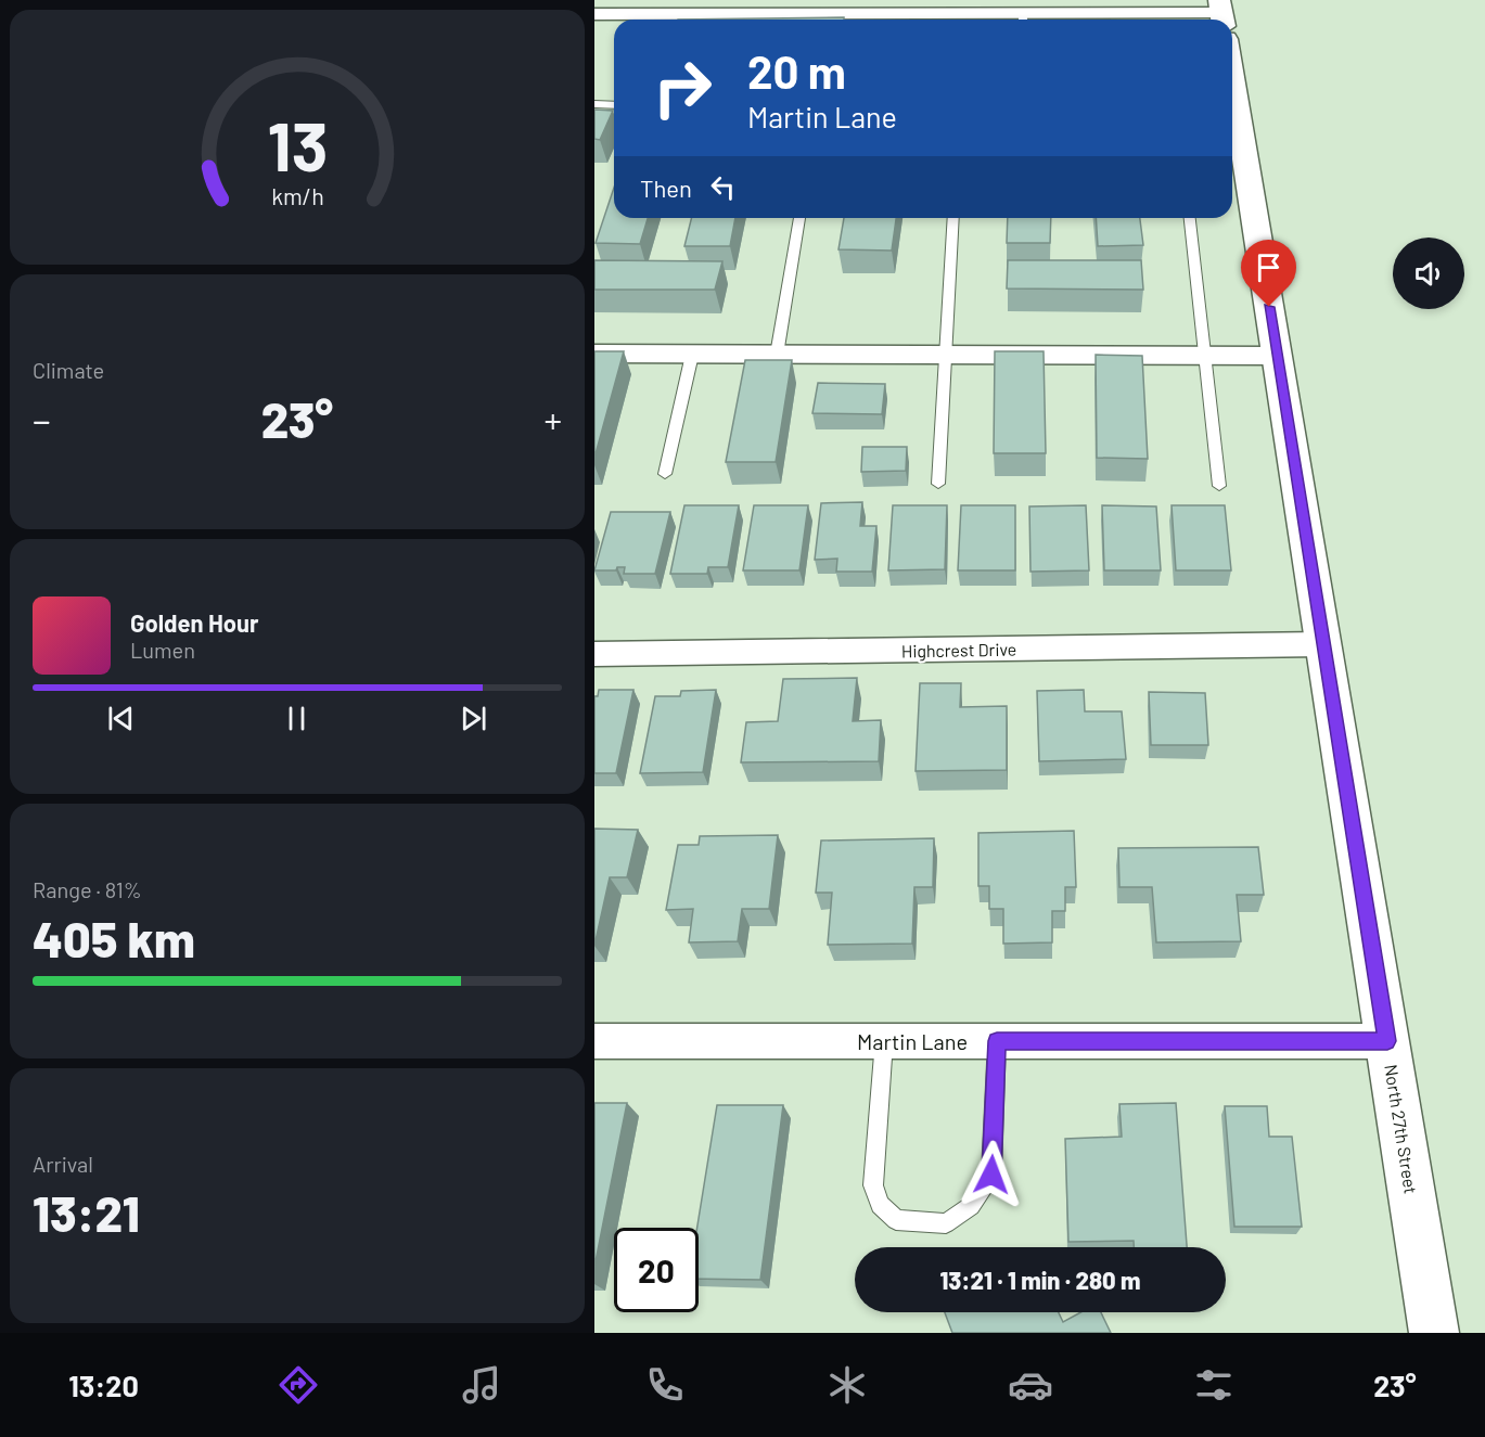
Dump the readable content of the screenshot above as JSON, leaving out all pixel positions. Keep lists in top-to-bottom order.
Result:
{
  "streets": {
    "street": ["Highcrest Drive", "Martin Lane", "North 27th Street"]
  },
  "crossings": [
    ["Highcrest Drive", "North 27th Street"],
    ["Martin Lane", "North 27th Street"]
  ],
  "page": {
    "turn": ["20 m", "Martin Lane"],
    "then": "Then",
    "tile": [
      "Climate",
      ["Range · 81%", "405 km"],
      ["Arrival", "13:21"]
    ],
    "heat": ["−", "23°", "+"],
    "song": ["Golden Hour", "Lumen"],
    "limit": "20",
    "trip": "13:21 · 1 min · 280 m",
    "tabs": ["13:20", "23°"],
    "gauge": ["13", "km/h"]
  }
}
